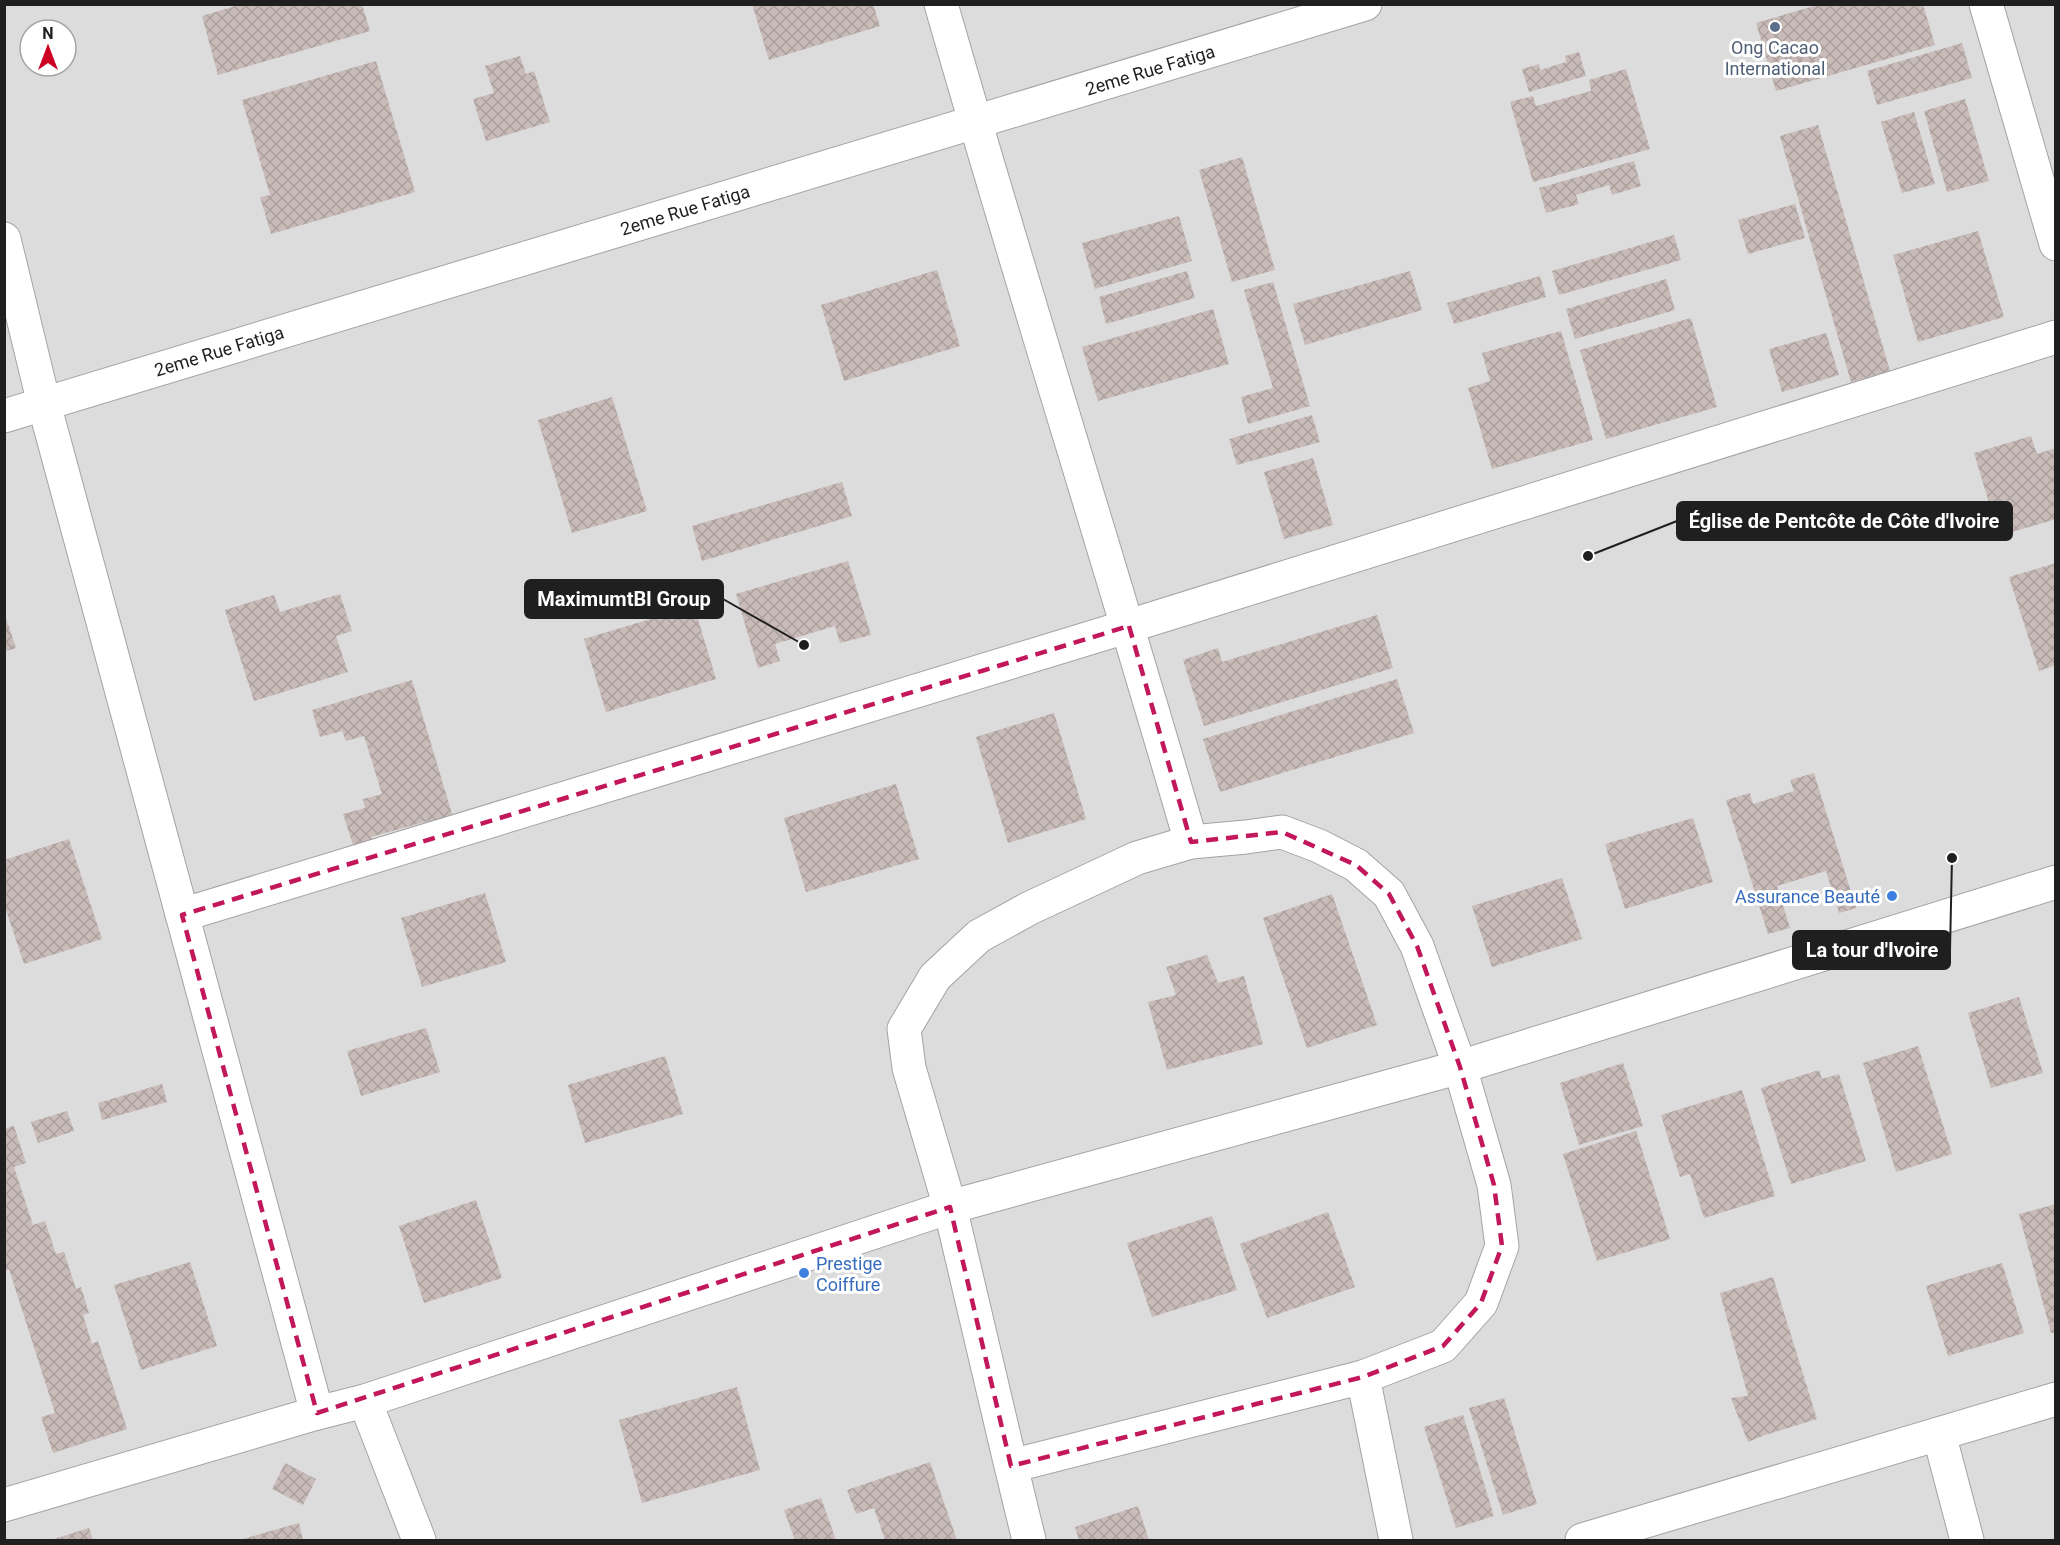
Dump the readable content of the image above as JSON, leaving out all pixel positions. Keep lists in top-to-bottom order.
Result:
{
  "streets": {
    "street": ["2eme Rue Fatiga"]
  },
  "places": [
    "Ong Cacao International",
    "Église de Pentcôte de Côte d'Ivoire",
    "MaximumtBl Group",
    "La tour d'Ivoire",
    "Assurance Beauté",
    "Prestige Coiffure"
  ],
  "north": "top"
}
